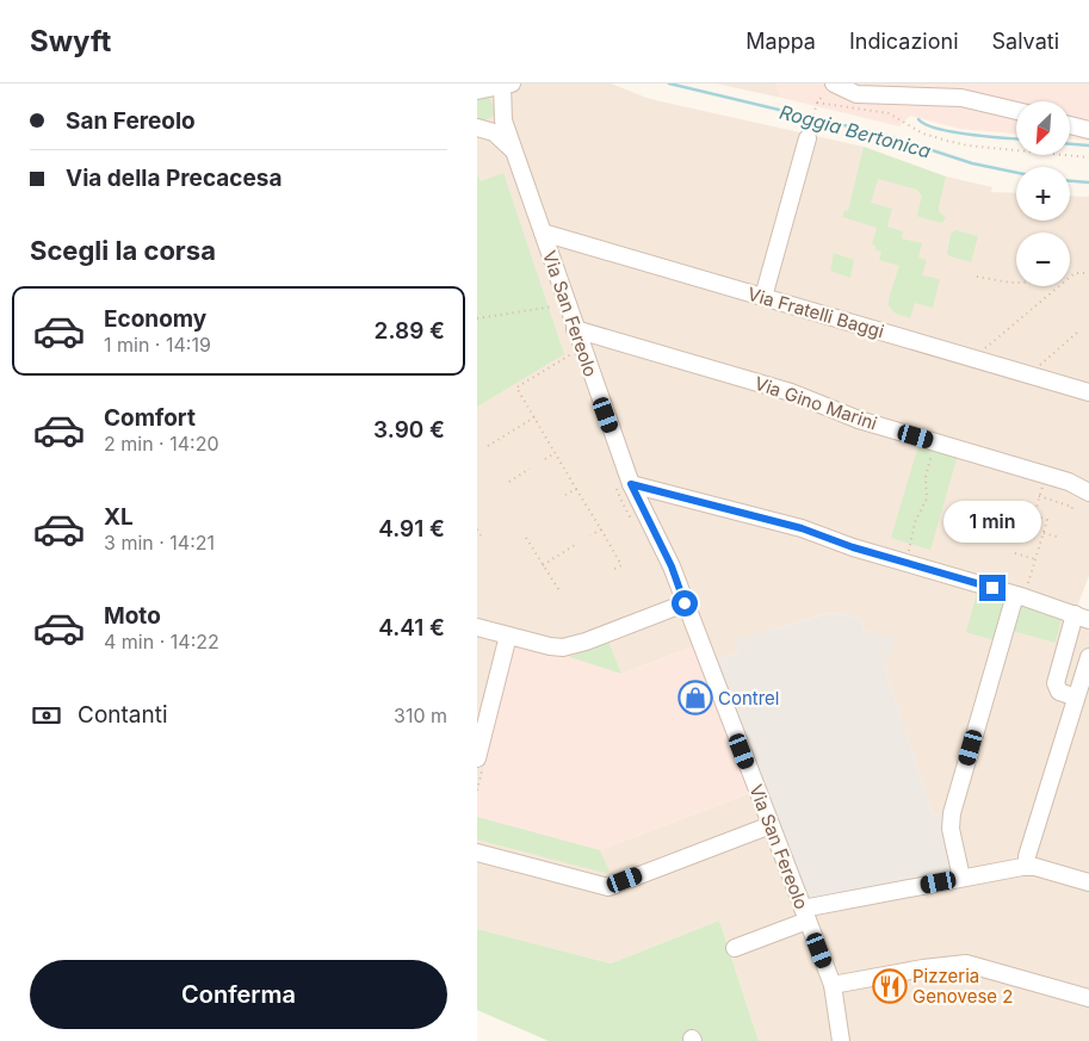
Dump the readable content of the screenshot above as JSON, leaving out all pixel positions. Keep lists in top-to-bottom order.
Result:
{
  "streets": {
    "street": ["Via Fratelli Baggi", "Via San Fereolo", "Via Gino Marini"]
  },
  "crossings": [
    ["Via Fratelli Baggi", "Via San Fereolo"],
    ["Via San Fereolo", "Via Gino Marini"]
  ],
  "water": ["Roggia Bertonica"],
  "places": {
    "shop": ["Contrel"],
    "restaurant": ["Pizzeria Genovese 2"]
  },
  "north": "bottom left",
  "page": {
    "header": "Swyft",
    "nav": ["Mappa", "Indicazioni", "Salvati"],
    "banner": ["San Fereolo", "Via della Precacesa"],
    "map_buttons": ["+", "−"],
    "heading": "Scegli la corsa",
    "list": [
      {
        "name": "Economy",
        "note": "1 min · 14:19",
        "value": "2.89 €"
      },
      {
        "name": "Comfort",
        "note": "2 min · 14:20",
        "value": "3.90 €"
      },
      {
        "name": "XL",
        "note": "3 min · 14:21",
        "value": "4.91 €"
      },
      {
        "name": "Moto",
        "note": "4 min · 14:22",
        "value": "4.41 €"
      }
    ],
    "bubble": "1 min",
    "pay": ["Contanti", "310 m"],
    "buttons": "Conferma"
  }
}
